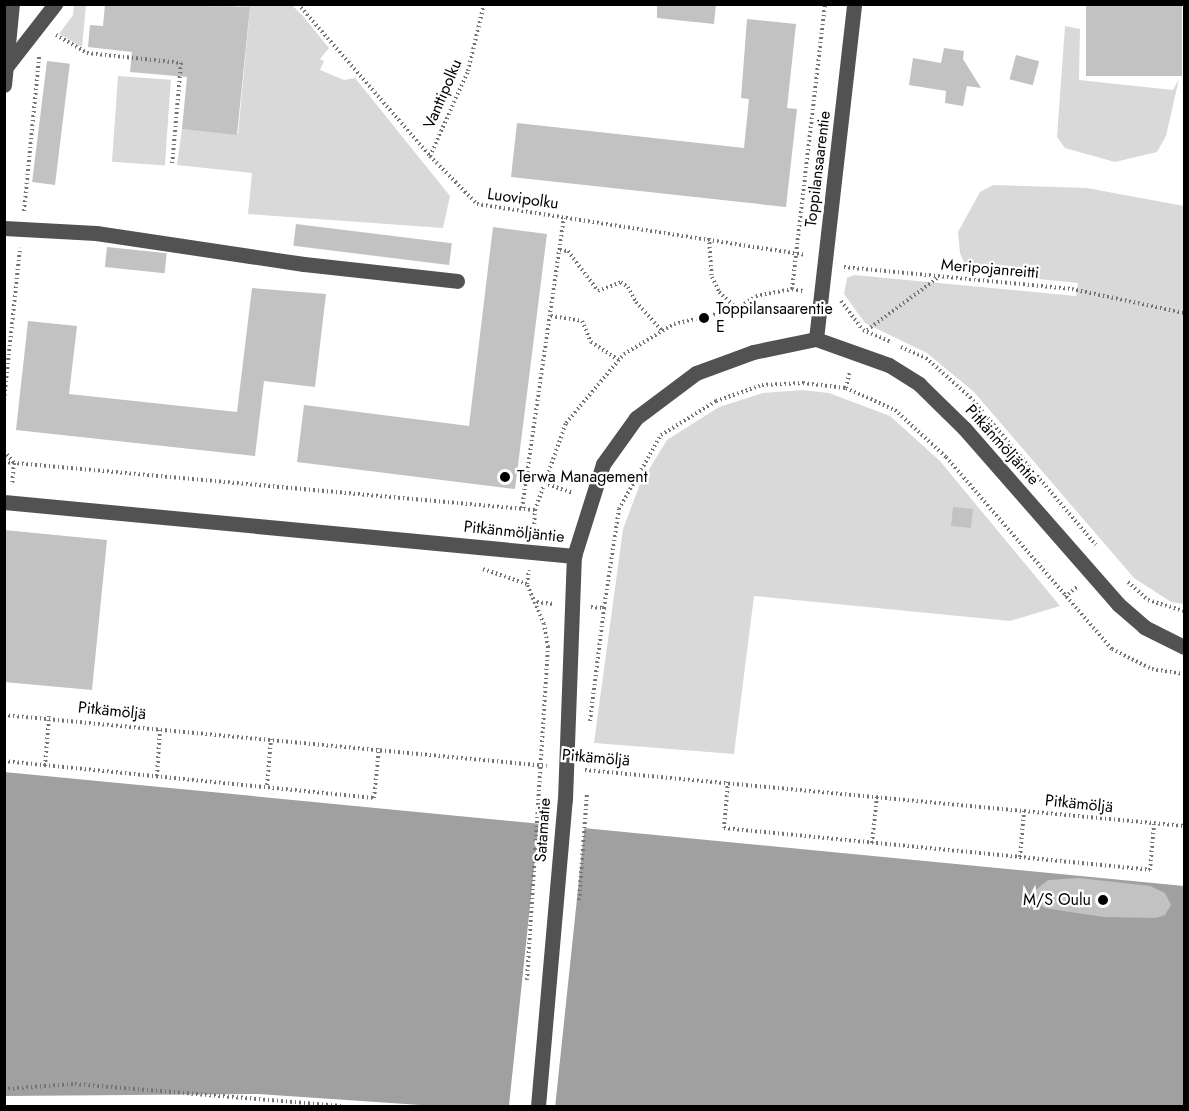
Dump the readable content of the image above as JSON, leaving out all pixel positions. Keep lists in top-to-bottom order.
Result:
{
  "streets": {
    "street": ["Toppilansaarentie", "Pitkänmöljäntie", "Satamatie"],
    "path": [
      "Vanttipolku",
      "Luovipolku",
      "Meripojanreitti",
      "Pitkämöljä"
    ]
  },
  "crossings": [
    ["Vanttipolku", "Luovipolku"],
    ["Toppilansaarentie", "Meripojanreitti"],
    ["Toppilansaarentie", "Pitkänmöljäntie"],
    ["Luovipolku", "Meripojanreitti"],
    ["Pitkänmöljäntie", "Satamatie"],
    ["Pitkämöljä", "Satamatie"]
  ],
  "places": ["Toppilansaarentie E", "Terwa Management", "M/S Oulu"]
}
